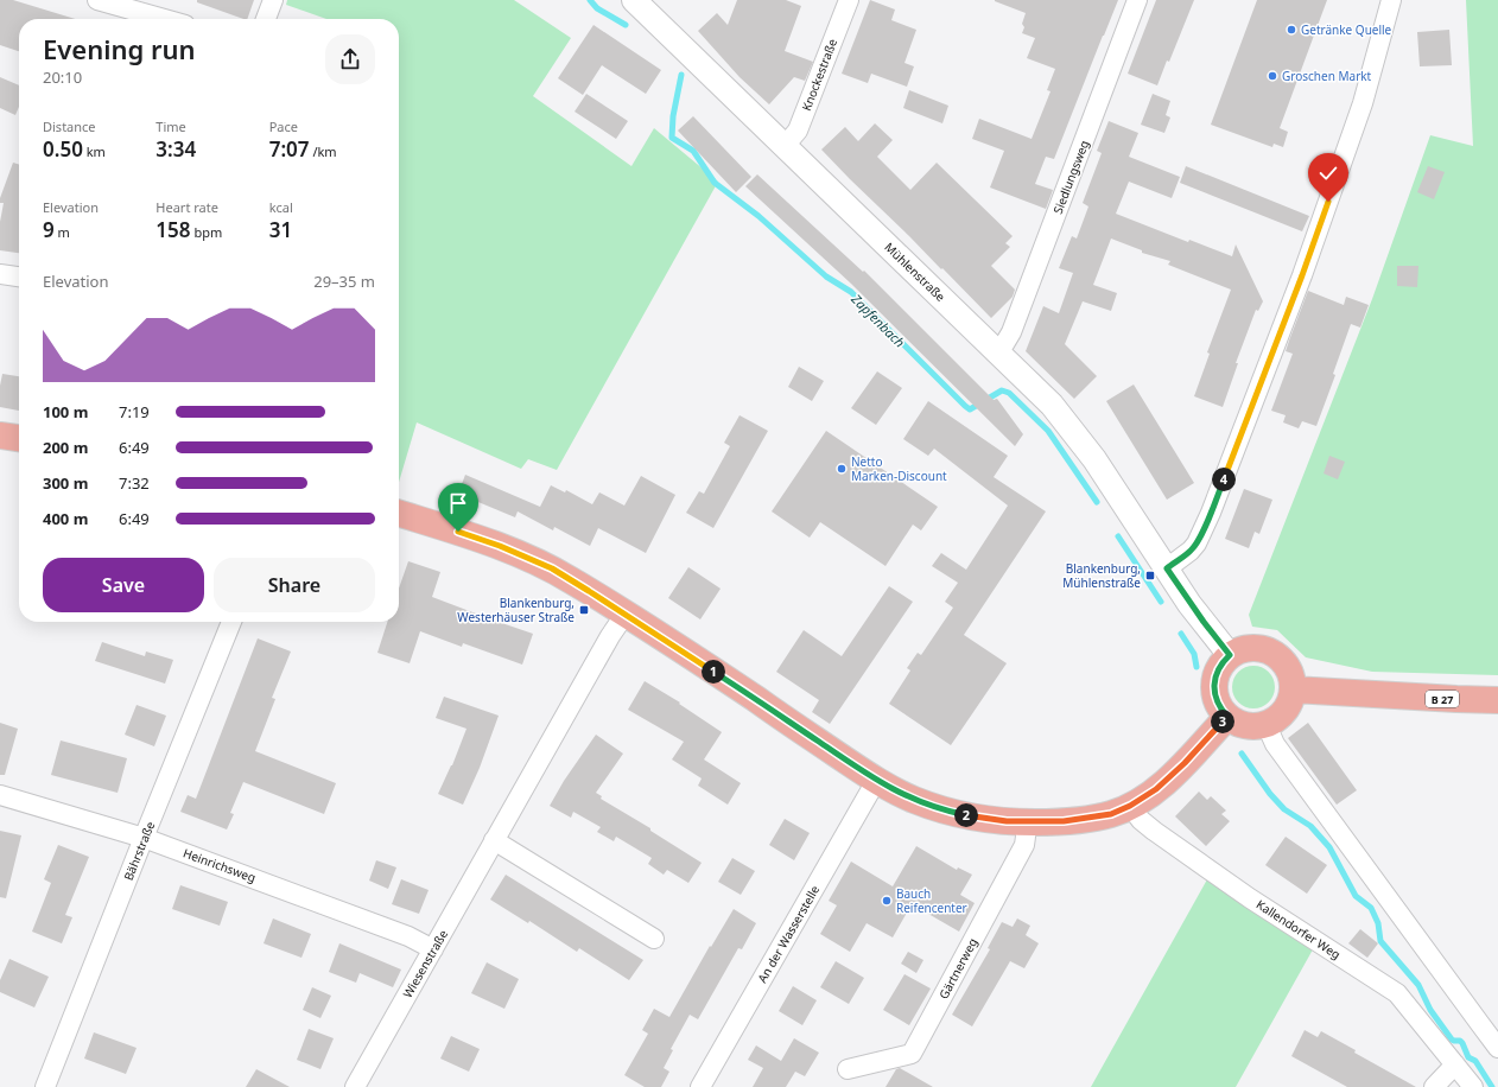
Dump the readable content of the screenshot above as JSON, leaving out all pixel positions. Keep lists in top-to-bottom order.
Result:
{
  "streets": {
    "main road": ["B 27"],
    "street": [
      "Knockestraße",
      "Siedlungsweg",
      "Mühlenstraße",
      "Bährstraße",
      "Heinrichsweg",
      "Kallendorfer Weg",
      "An der Wasserstelle",
      "Wiesenstraße",
      "Gärtnerweg"
    ]
  },
  "crossings": [
    ["Knockestraße", "Mühlenstraße"],
    ["Siedlungsweg", "Mühlenstraße"],
    ["Mühlenstraße", "B 27"],
    ["Bährstraße", "Heinrichsweg"],
    ["Heinrichsweg", "Wiesenstraße"]
  ],
  "water": ["Zapfenbach"],
  "places": {
    "other": [
      "Getränke Quelle",
      "Groschen Markt",
      "Netto Marken-Discount",
      "Bauch Reifencenter"
    ],
    "transit": ["Blankenburg, Mühlenstraße", "Blankenburg, Westerhäuser Straße"]
  },
  "page": {
    "heading": ["Evening run", "20:10"],
    "stats": [
      ["Distance", "0.50 km"],
      ["Time", "3:34"],
      ["Pace", "7:07 /km"],
      ["Elevation", "9 m"],
      ["Heart rate", "158 bpm"],
      ["kcal", "31"]
    ],
    "chart": ["Elevation", "29–35 m"],
    "list": [
      {
        "name": "100 m",
        "note": "7:19"
      },
      {
        "name": "200 m",
        "note": "6:49"
      },
      {
        "name": "300 m",
        "note": "7:32"
      },
      {
        "name": "400 m",
        "note": "6:49"
      }
    ],
    "pins": [
      "4",
      "1",
      "3",
      "2"
    ],
    "buttons": ["Save", "Share"]
  }
}
